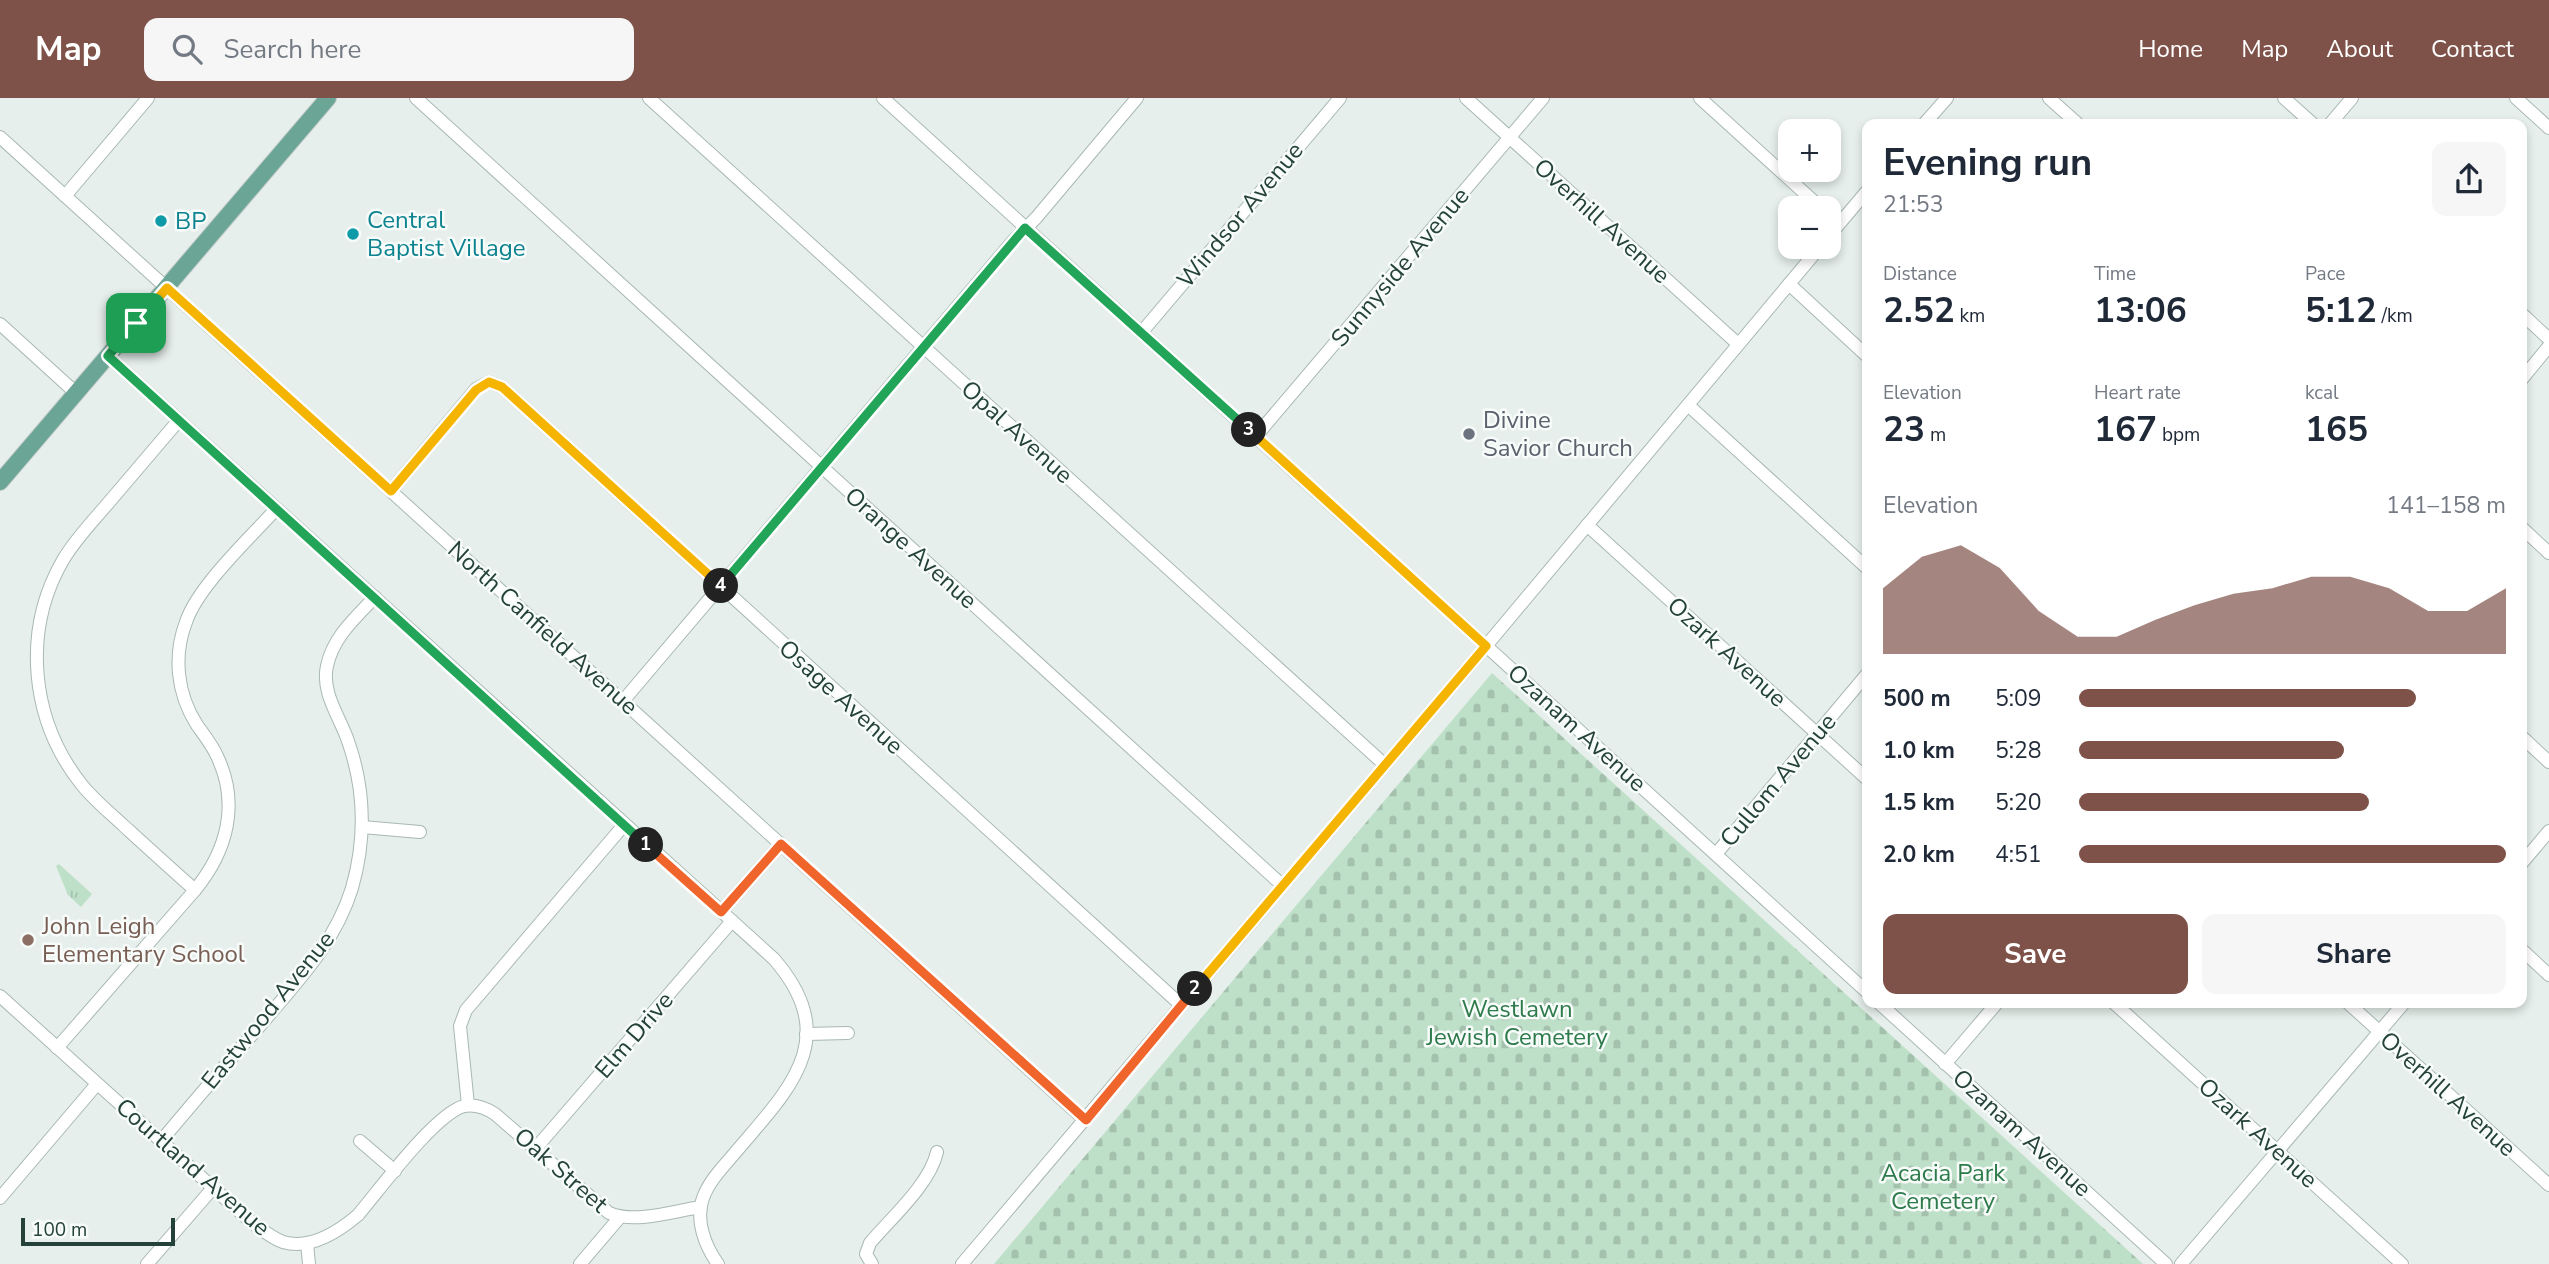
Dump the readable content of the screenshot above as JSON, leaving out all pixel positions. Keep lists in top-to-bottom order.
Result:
{
  "streets": {
    "street": [
      "Windsor Avenue",
      "Overhill Avenue",
      "Sunnyside Avenue",
      "Opal Avenue",
      "Orange Avenue",
      "North Canfield Avenue",
      "Ozark Avenue",
      "Osage Avenue",
      "Ozanam Avenue",
      "Cullom Avenue",
      "Eastwood Avenue",
      "Elm Drive",
      "Courtland Avenue",
      "Oak Street"
    ]
  },
  "crossings": [
    ["Windsor Avenue", "Ozanam Avenue"],
    ["Overhill Avenue", "Sunnyside Avenue"],
    ["Sunnyside Avenue", "Ozanam Avenue"],
    ["North Canfield Avenue", "Osage Avenue"],
    ["Ozark Avenue", "Cullom Avenue"],
    ["Ozanam Avenue", "Cullom Avenue"],
    ["Eastwood Avenue", "Courtland Avenue"],
    ["Elm Drive", "Oak Street"]
  ],
  "parks": ["Westlawn Jewish Cemetery", "Acacia Park Cemetery"],
  "places": [
    "BP",
    "Central Baptist Village",
    "Divine Savior Church",
    "John Leigh Elementary School"
  ],
  "scale_bar": "100 m",
  "page": {
    "header": "Map",
    "search": "Search here",
    "nav": [
      "Home",
      "Map",
      "About",
      "Contact"
    ],
    "map_buttons": ["+", "−"],
    "heading": ["Evening run", "21:53"],
    "stats": [
      ["Distance", "2.52 km"],
      ["Time", "13:06"],
      ["Pace", "5:12 /km"],
      ["Elevation", "23 m"],
      ["Heart rate", "167 bpm"],
      ["kcal", "165"]
    ],
    "pins": [
      "3",
      "4",
      "1",
      "2"
    ],
    "chart": ["Elevation", "141–158 m"],
    "list": [
      {
        "name": "500 m",
        "note": "5:09"
      },
      {
        "name": "1.0 km",
        "note": "5:28"
      },
      {
        "name": "1.5 km",
        "note": "5:20"
      },
      {
        "name": "2.0 km",
        "note": "4:51"
      }
    ],
    "buttons": ["Save", "Share"],
    "scale": "100 m"
  }
}
